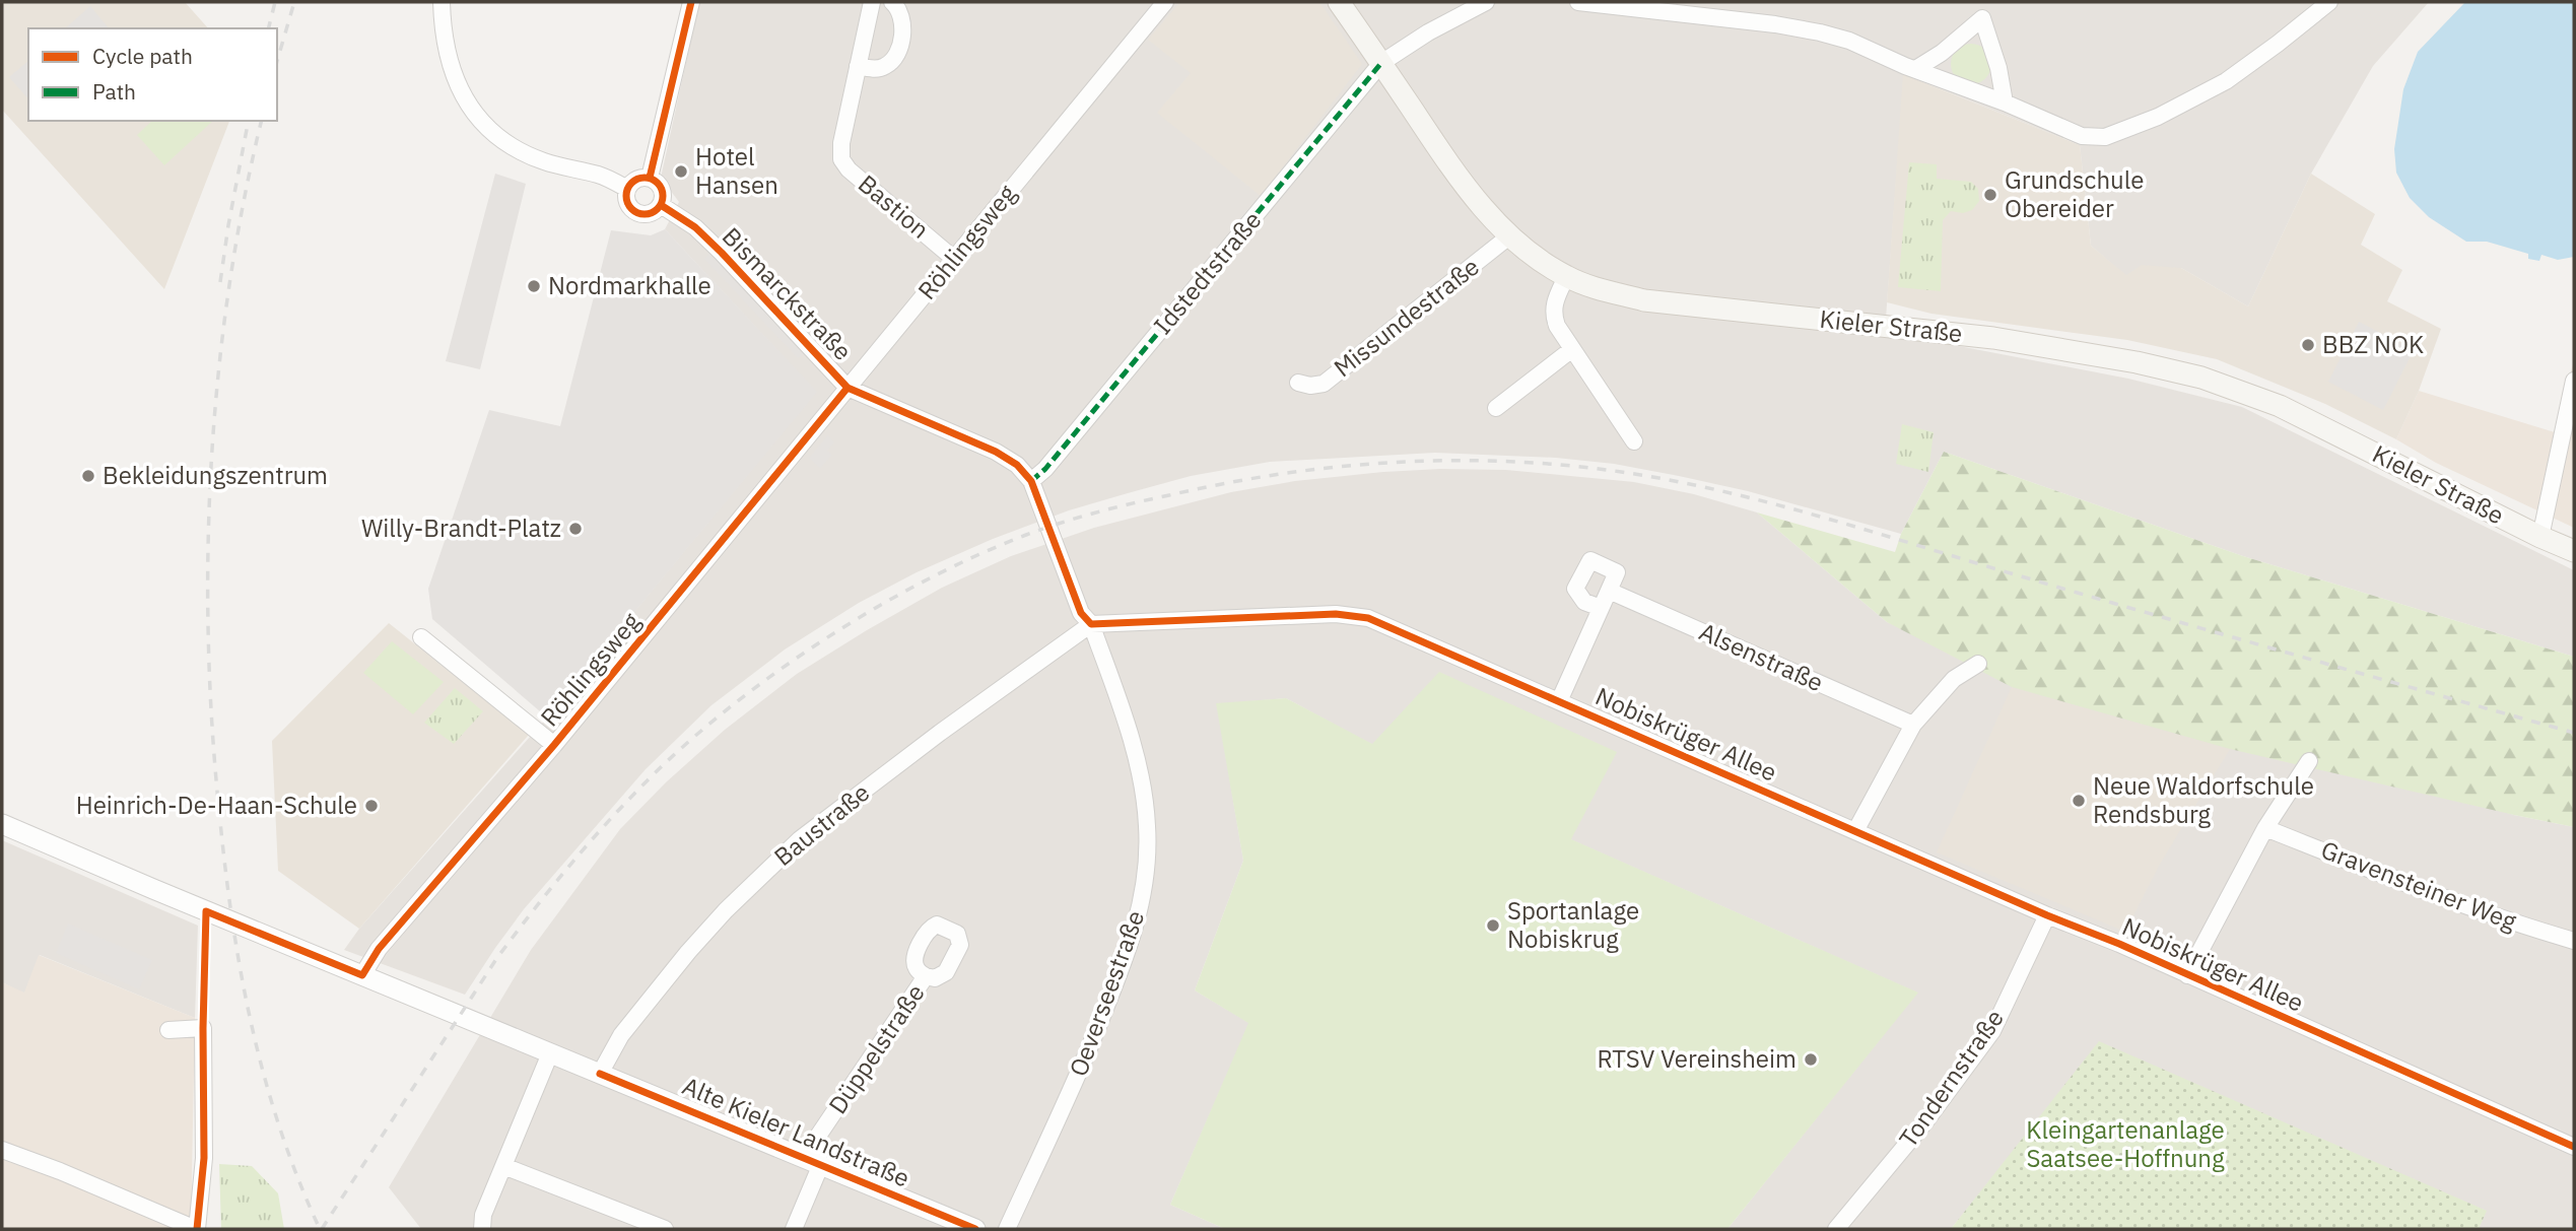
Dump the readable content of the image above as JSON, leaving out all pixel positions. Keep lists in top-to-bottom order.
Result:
{
  "streets": {
    "main road": ["Kieler Straße"],
    "street": [
      "Bastion",
      "Röhlingsweg",
      "Idstedtstraße",
      "Bismarckstraße",
      "Missundestraße",
      "Alsenstraße",
      "Nobiskrüger Allee",
      "Baustraße",
      "Gravensteiner Weg",
      "Oeverseestraße",
      "Düppelstraße",
      "Tondernstraße",
      "Alte Kieler Landstraße"
    ]
  },
  "crossings": [
    ["Bastion", "Röhlingsweg"],
    ["Röhlingsweg", "Bismarckstraße"],
    ["Röhlingsweg", "Alte Kieler Landstraße"],
    ["Idstedtstraße", "Kieler Straße"],
    ["Missundestraße", "Kieler Straße"],
    ["Nobiskrüger Allee", "Baustraße"],
    ["Nobiskrüger Allee", "Oeverseestraße"],
    ["Nobiskrüger Allee", "Tondernstraße"],
    ["Baustraße", "Oeverseestraße"],
    ["Baustraße", "Alte Kieler Landstraße"],
    ["Düppelstraße", "Alte Kieler Landstraße"]
  ],
  "parks": ["Kleingartenanlage Saatsee-Hoffnung"],
  "places": [
    "Hotel Hansen",
    "Grundschule Obereider",
    "Nordmarkhalle",
    "BBZ NOK",
    "Bekleidungszentrum",
    "Willy-Brandt-Platz",
    "Neue Waldorfschule Rendsburg",
    "Heinrich-De-Haan-Schule",
    "Sportanlage Nobiskrug",
    "RTSV Vereinsheim"
  ],
  "legend": ["Cycle path", "Path"]
}
